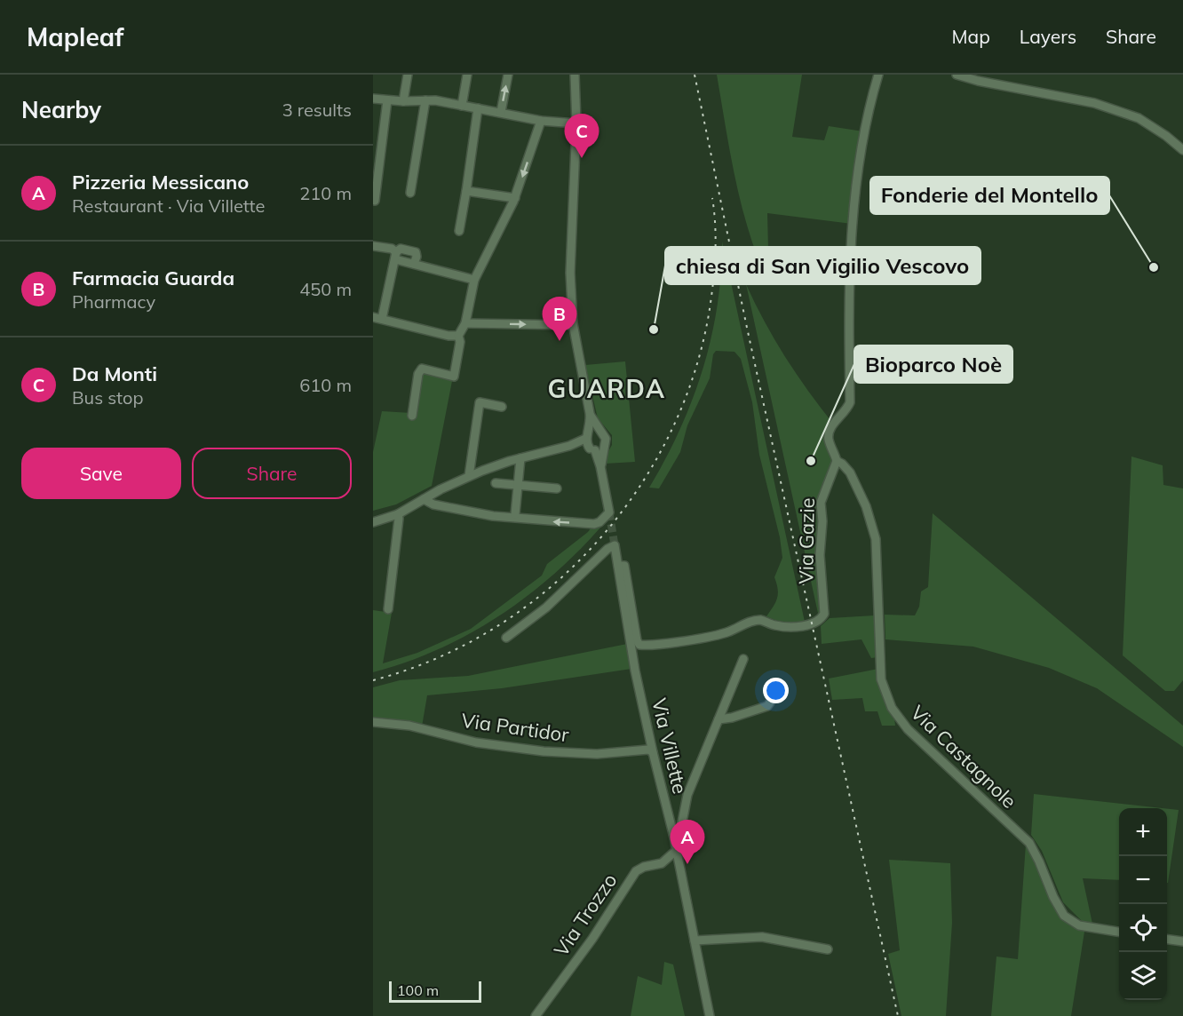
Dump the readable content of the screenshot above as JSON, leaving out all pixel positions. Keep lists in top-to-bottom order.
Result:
{
  "streets": {
    "street": [
      "Via Gazie",
      "Via Partidor",
      "Via Villette",
      "Via Castagnole",
      "Via Trozzo"
    ]
  },
  "crossings": [
    ["Via Gazie", "Via Villette"],
    ["Via Gazie", "Via Castagnole"],
    ["Via Partidor", "Via Villette"],
    ["Via Villette", "Via Trozzo"]
  ],
  "districts": ["GUARDA"],
  "places": ["Fonderie del Montello", "chiesa di San Vigilio Vescovo", "Bioparco Noè"],
  "scale_bar": "100 m",
  "page": {
    "header": "Mapleaf",
    "nav": ["Map", "Layers", "Share"],
    "heading": ["Nearby", "3 results"],
    "pins": ["C", "B", "A"],
    "list": [
      {
        "mark": "A",
        "name": "Pizzeria Messicano",
        "note": "Restaurant · Via Villette",
        "value": "210 m"
      },
      {
        "mark": "B",
        "name": "Farmacia Guarda",
        "note": "Pharmacy",
        "value": "450 m"
      },
      {
        "mark": "C",
        "name": "Da Monti",
        "note": "Bus stop",
        "value": "610 m"
      }
    ],
    "buttons": ["Save", "Share"],
    "map_buttons": ["+", "−"],
    "scale": "100 m"
  }
}
